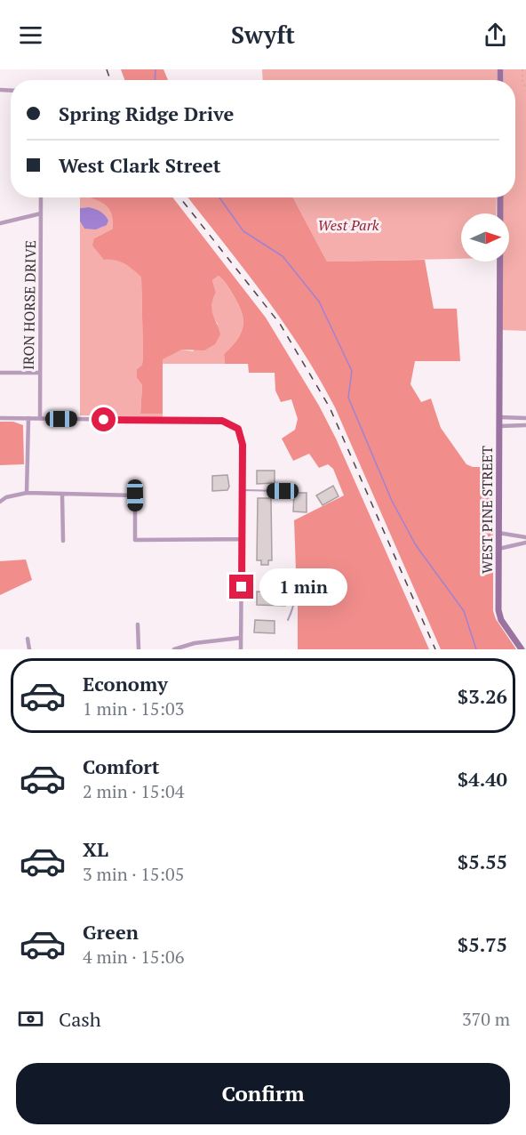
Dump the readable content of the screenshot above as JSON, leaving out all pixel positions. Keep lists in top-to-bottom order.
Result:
{
  "streets": {
    "street": ["IRON HORSE DRIVE", "WEST PINE STREET"]
  },
  "parks": ["West Park"],
  "north": "right",
  "page": {
    "header": "Swyft",
    "banner": ["Spring Ridge Drive", "West Clark Street"],
    "bubble": "1 min",
    "list": [
      {
        "name": "Economy",
        "note": "1 min · 15:03",
        "value": "$3.26"
      },
      {
        "name": "Comfort",
        "note": "2 min · 15:04",
        "value": "$4.40"
      },
      {
        "name": "XL",
        "note": "3 min · 15:05",
        "value": "$5.55"
      },
      {
        "name": "Green",
        "note": "4 min · 15:06",
        "value": "$5.75"
      }
    ],
    "pay": ["Cash", "370 m"],
    "buttons": "Confirm"
  }
}
